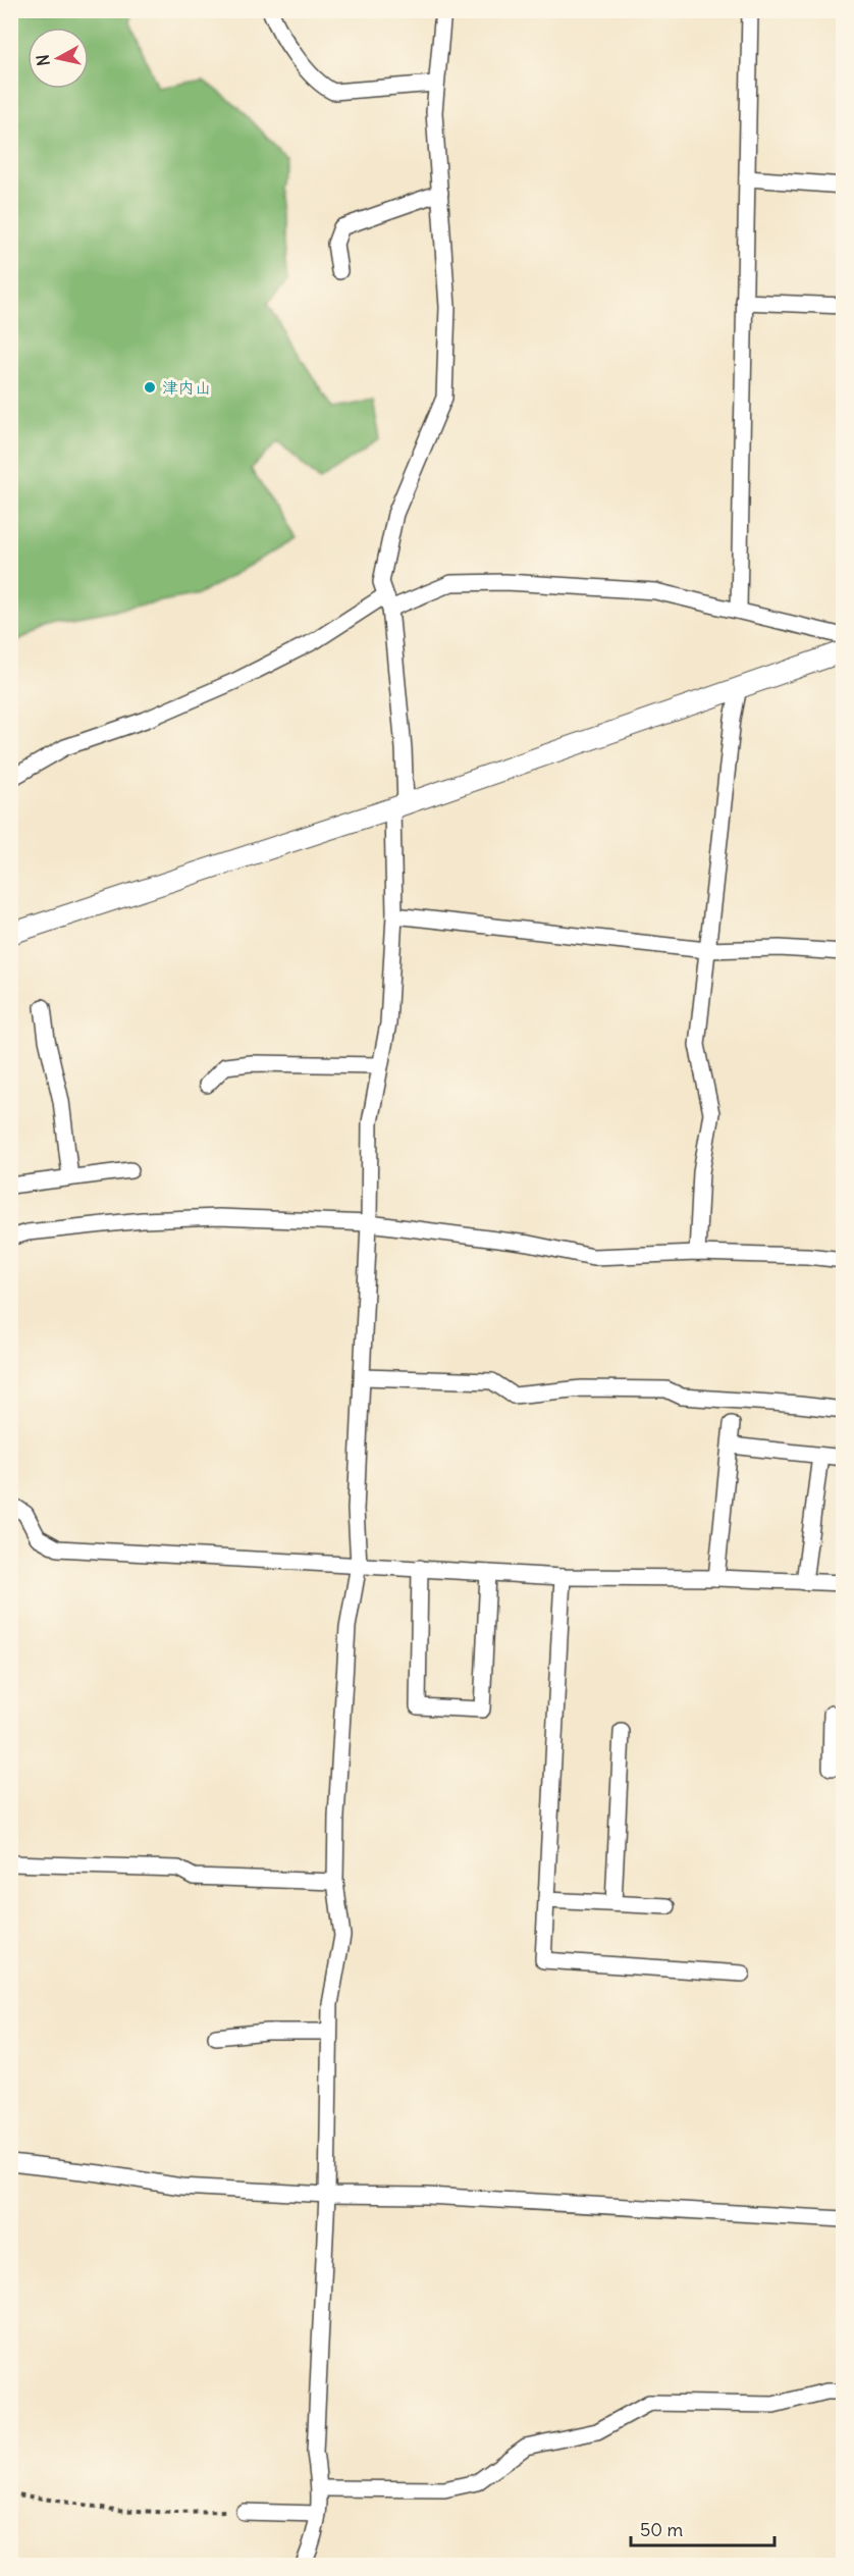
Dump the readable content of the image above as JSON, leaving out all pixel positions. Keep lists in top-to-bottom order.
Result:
{
  "places": ["津内山"],
  "scale_bar": "50 m",
  "north": "left"
}
